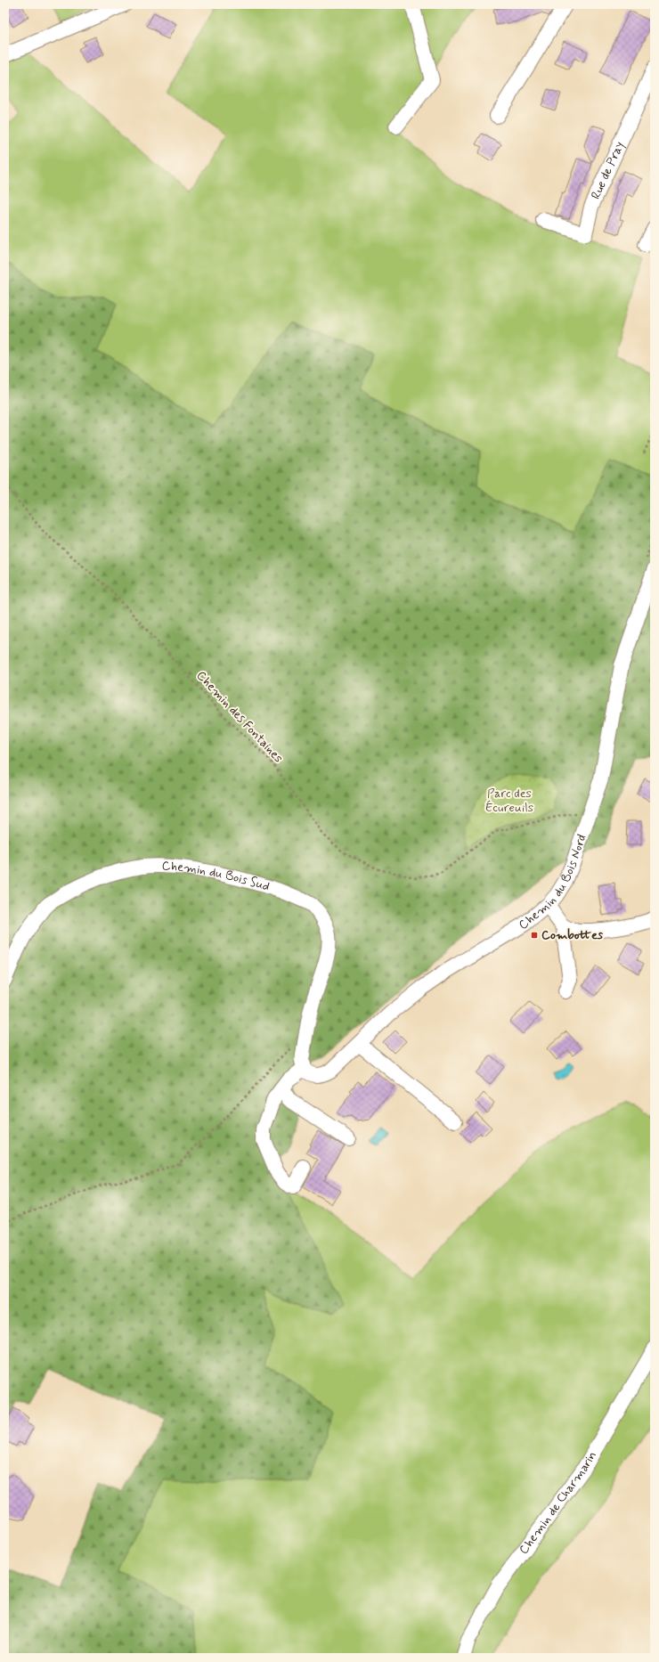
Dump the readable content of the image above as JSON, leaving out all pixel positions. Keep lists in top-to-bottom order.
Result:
{
  "streets": {
    "street": [
      "Rue de Pray",
      "Chemin du Bois Sud",
      "Chemin du Bois Nord",
      "Chemin de Charmarin"
    ],
    "path": ["Chemin des Fontaines"]
  },
  "crossings": [
    ["Chemin des Fontaines", "Chemin du Bois Nord"],
    ["Chemin du Bois Sud", "Chemin du Bois Nord"]
  ],
  "parks": ["Parc des Écureuils"],
  "places": {
    "transit": ["Combottes"]
  }
}
